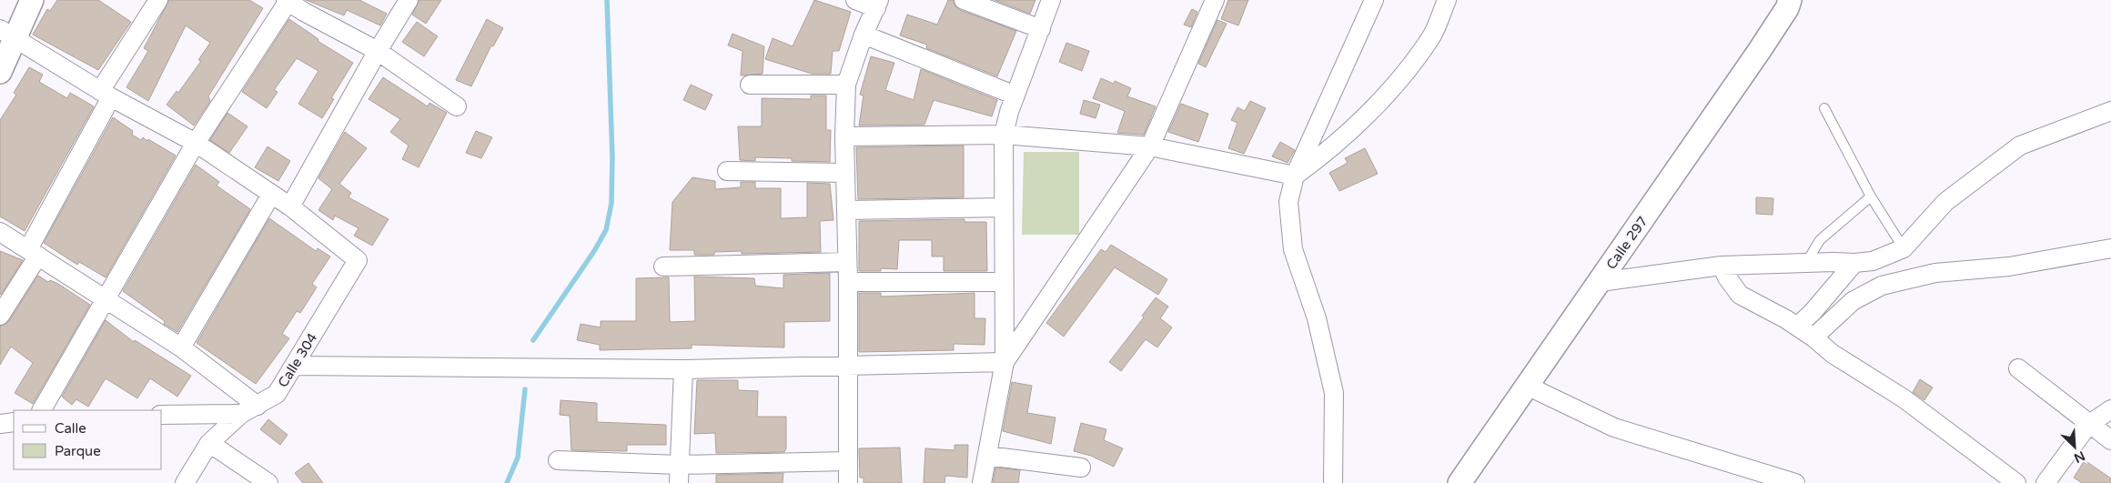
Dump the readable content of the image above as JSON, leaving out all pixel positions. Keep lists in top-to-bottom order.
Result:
{
  "streets": {
    "street": ["Calle 297", "Calle 304"]
  },
  "legend": ["Calle", "Parque"],
  "north": "bottom right"
}
